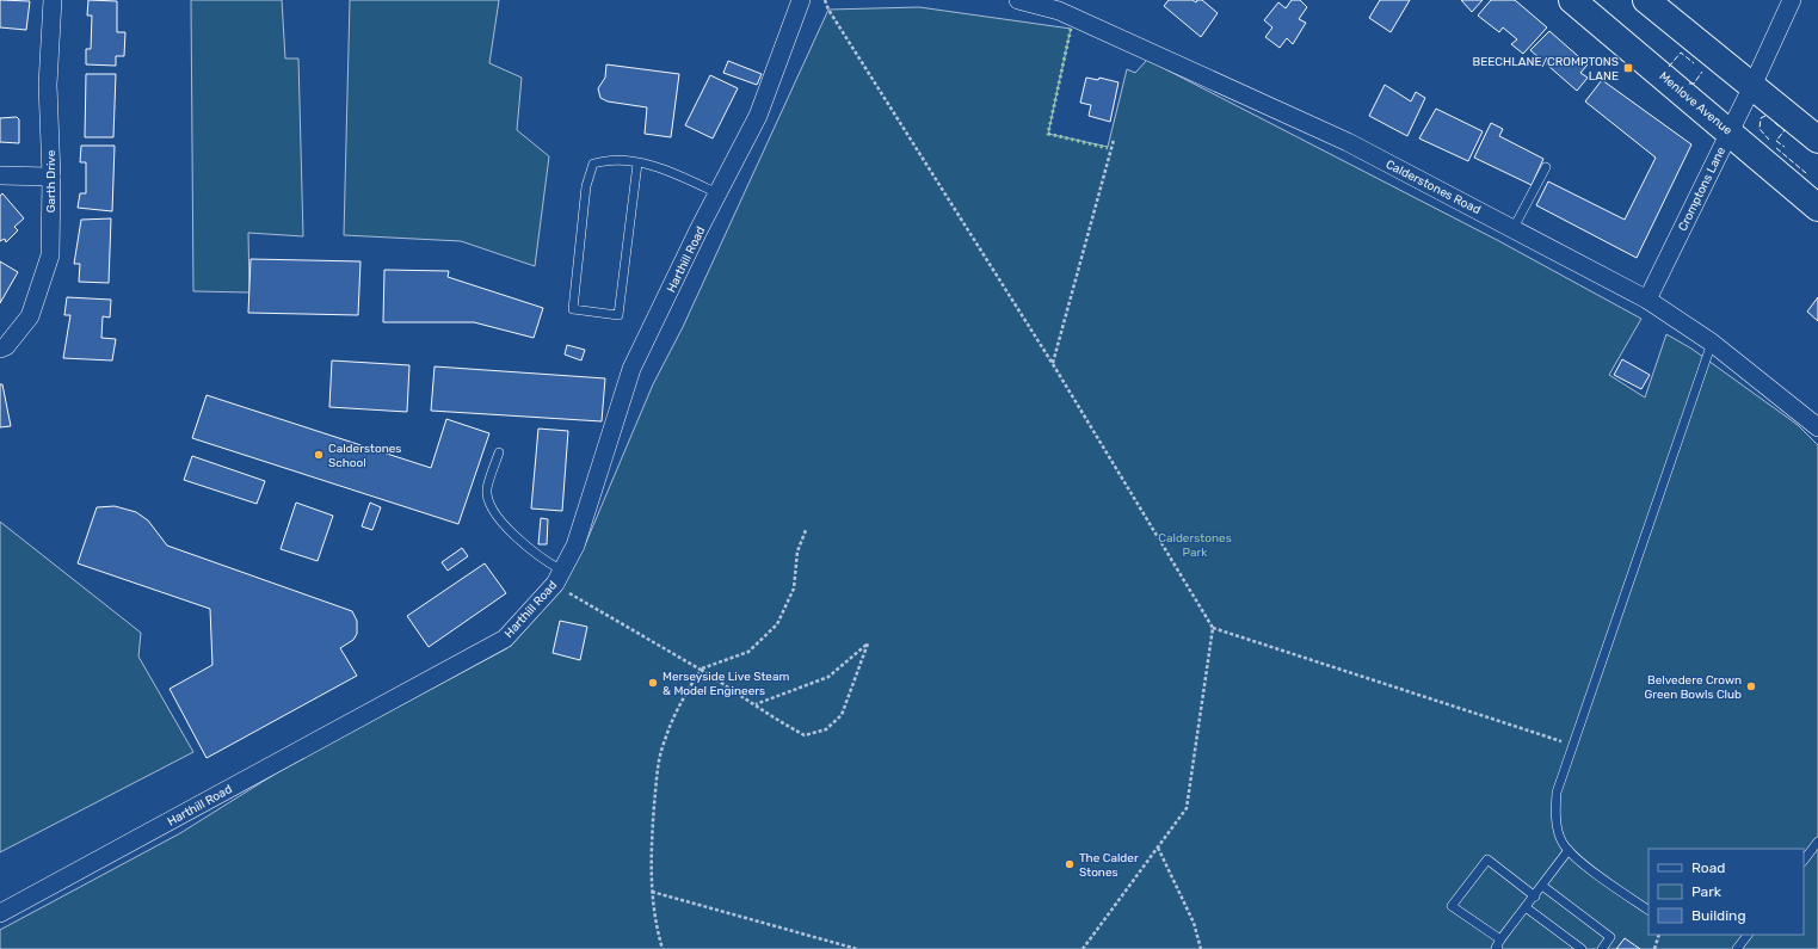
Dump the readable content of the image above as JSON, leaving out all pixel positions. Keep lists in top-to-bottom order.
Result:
{
  "streets": {
    "highway": ["Menlove Avenue"],
    "street": [
      "Garth Drive",
      "Calderstones Road",
      "Cromptons Lane",
      "Harthill Road"
    ]
  },
  "crossings": [
    ["Menlove Avenue", "Cromptons Lane"],
    ["Calderstones Road", "Cromptons Lane"]
  ],
  "parks": ["Calderstones Park"],
  "places": {
    "transit": ["BEECHLANE/CROMPTONS LANE"],
    "other": [
      "Calderstones School",
      "Merseyside Live Steam & Model Engineers",
      "Belvedere Crown Green Bowls Club",
      "The Calder Stones"
    ]
  },
  "legend": ["Road", "Park", "Building"]
}
